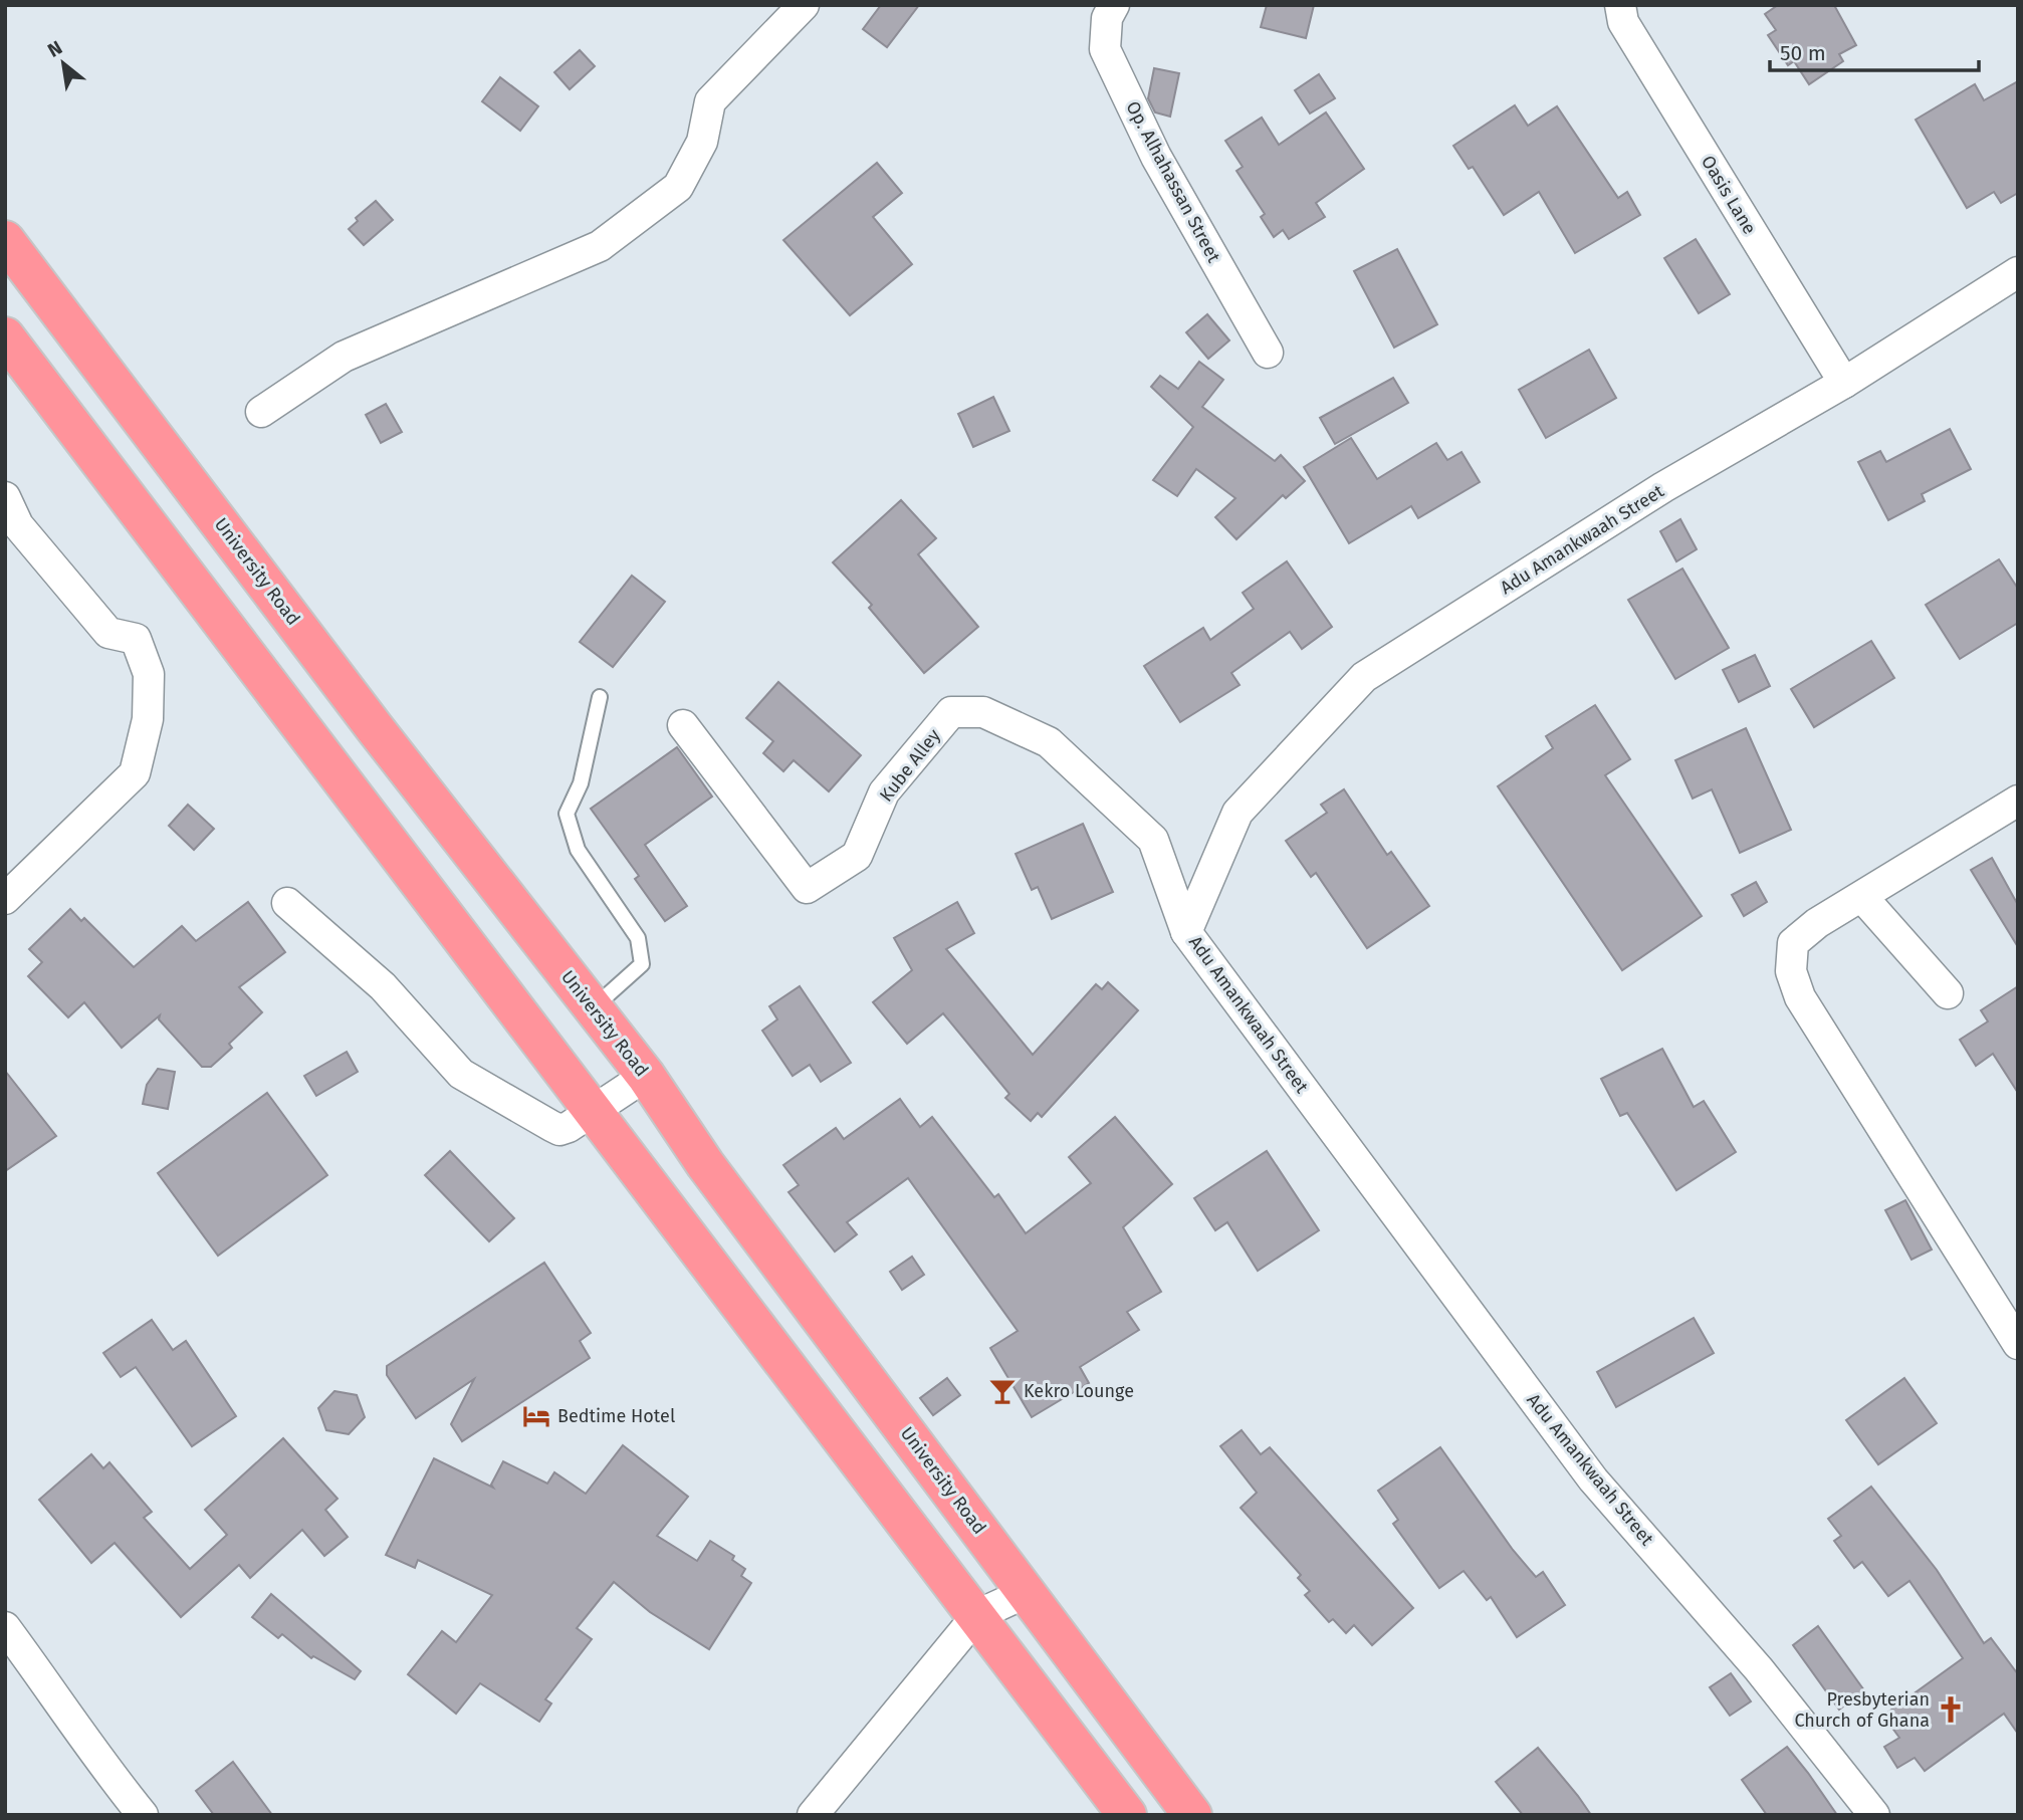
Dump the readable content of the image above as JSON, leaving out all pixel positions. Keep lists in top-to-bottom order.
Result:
{
  "streets": {
    "highway": ["University Road"],
    "street": [
      "Op. Alhahassan Street",
      "Oasis Lane",
      "Adu Amankwaah Street",
      "Kube Alley"
    ]
  },
  "crossings": [
    ["Oasis Lane", "Adu Amankwaah Street"],
    ["Adu Amankwaah Street", "Kube Alley"]
  ],
  "places": {
    "bar": ["Kekro Lounge"],
    "hotel": ["Bedtime Hotel"],
    "church": ["Presbyterian Church of Ghana"]
  },
  "scale_bar": "50 m",
  "north": "top left"
}
